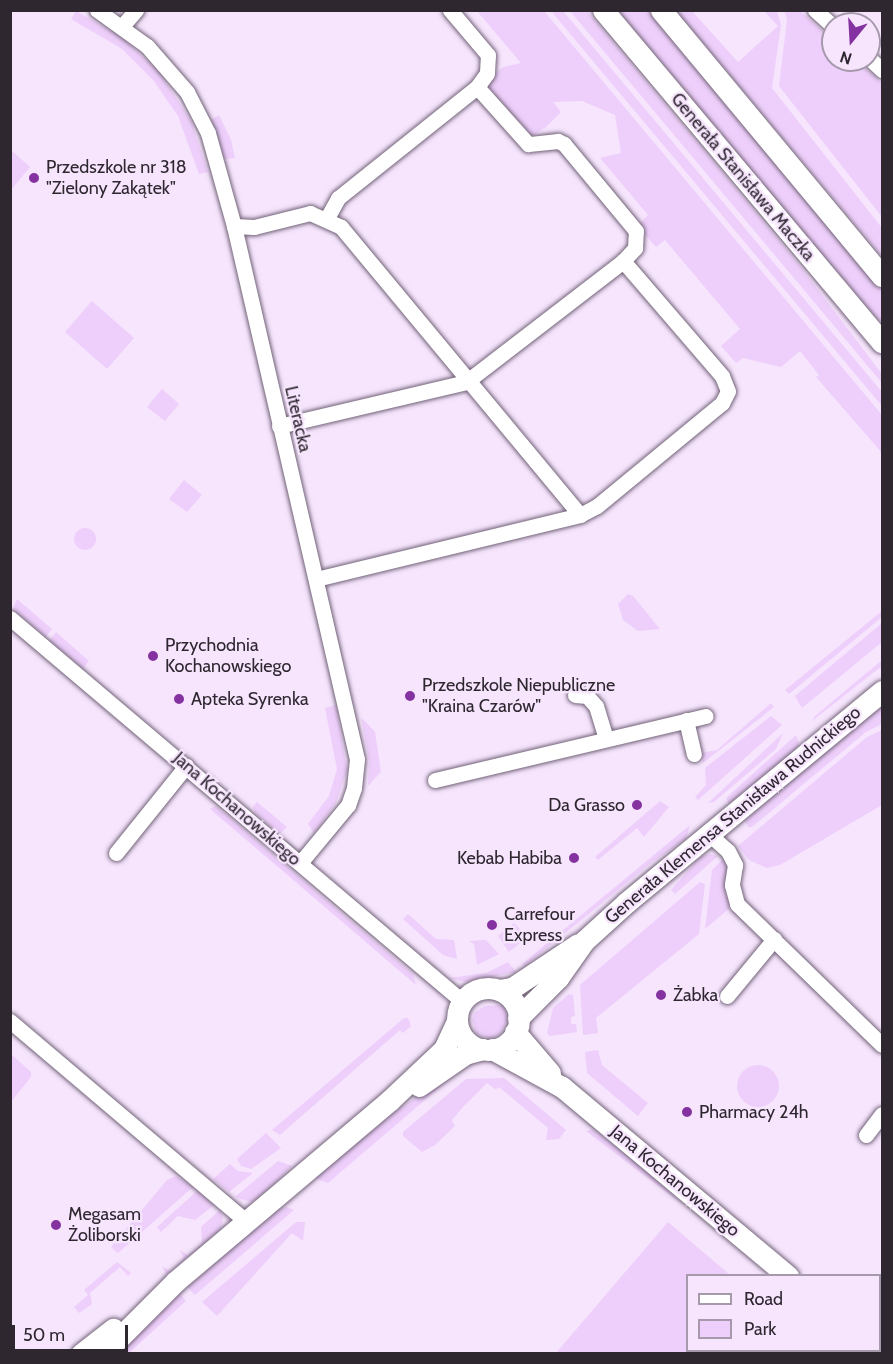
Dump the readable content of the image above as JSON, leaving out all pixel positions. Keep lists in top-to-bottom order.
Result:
{
  "streets": {
    "street": [
      "Generała Stanisława Maczka",
      "Literacka",
      "Jana Kochanowskiego",
      "Generała Klemensa Stanisława Rudnickiego"
    ]
  },
  "crossings": [
    ["Literacka", "Jana Kochanowskiego"],
    ["Jana Kochanowskiego", "Generała Klemensa Stanisława Rudnickiego"]
  ],
  "places": [
    "Przedszkole nr 318 \"Zielony Zakątek\"",
    "Przychodnia Kochanowskiego",
    "Przedszkole Niepubliczne \"Kraina Czarów\"",
    "Apteka Syrenka",
    "Da Grasso",
    "Kebab Habiba",
    "Carrefour Express",
    "Żabka",
    "Pharmacy 24h",
    "Megasam Żoliborski"
  ],
  "legend": ["Road", "Park"],
  "scale_bar": "50 m",
  "north": "bottom"
}
